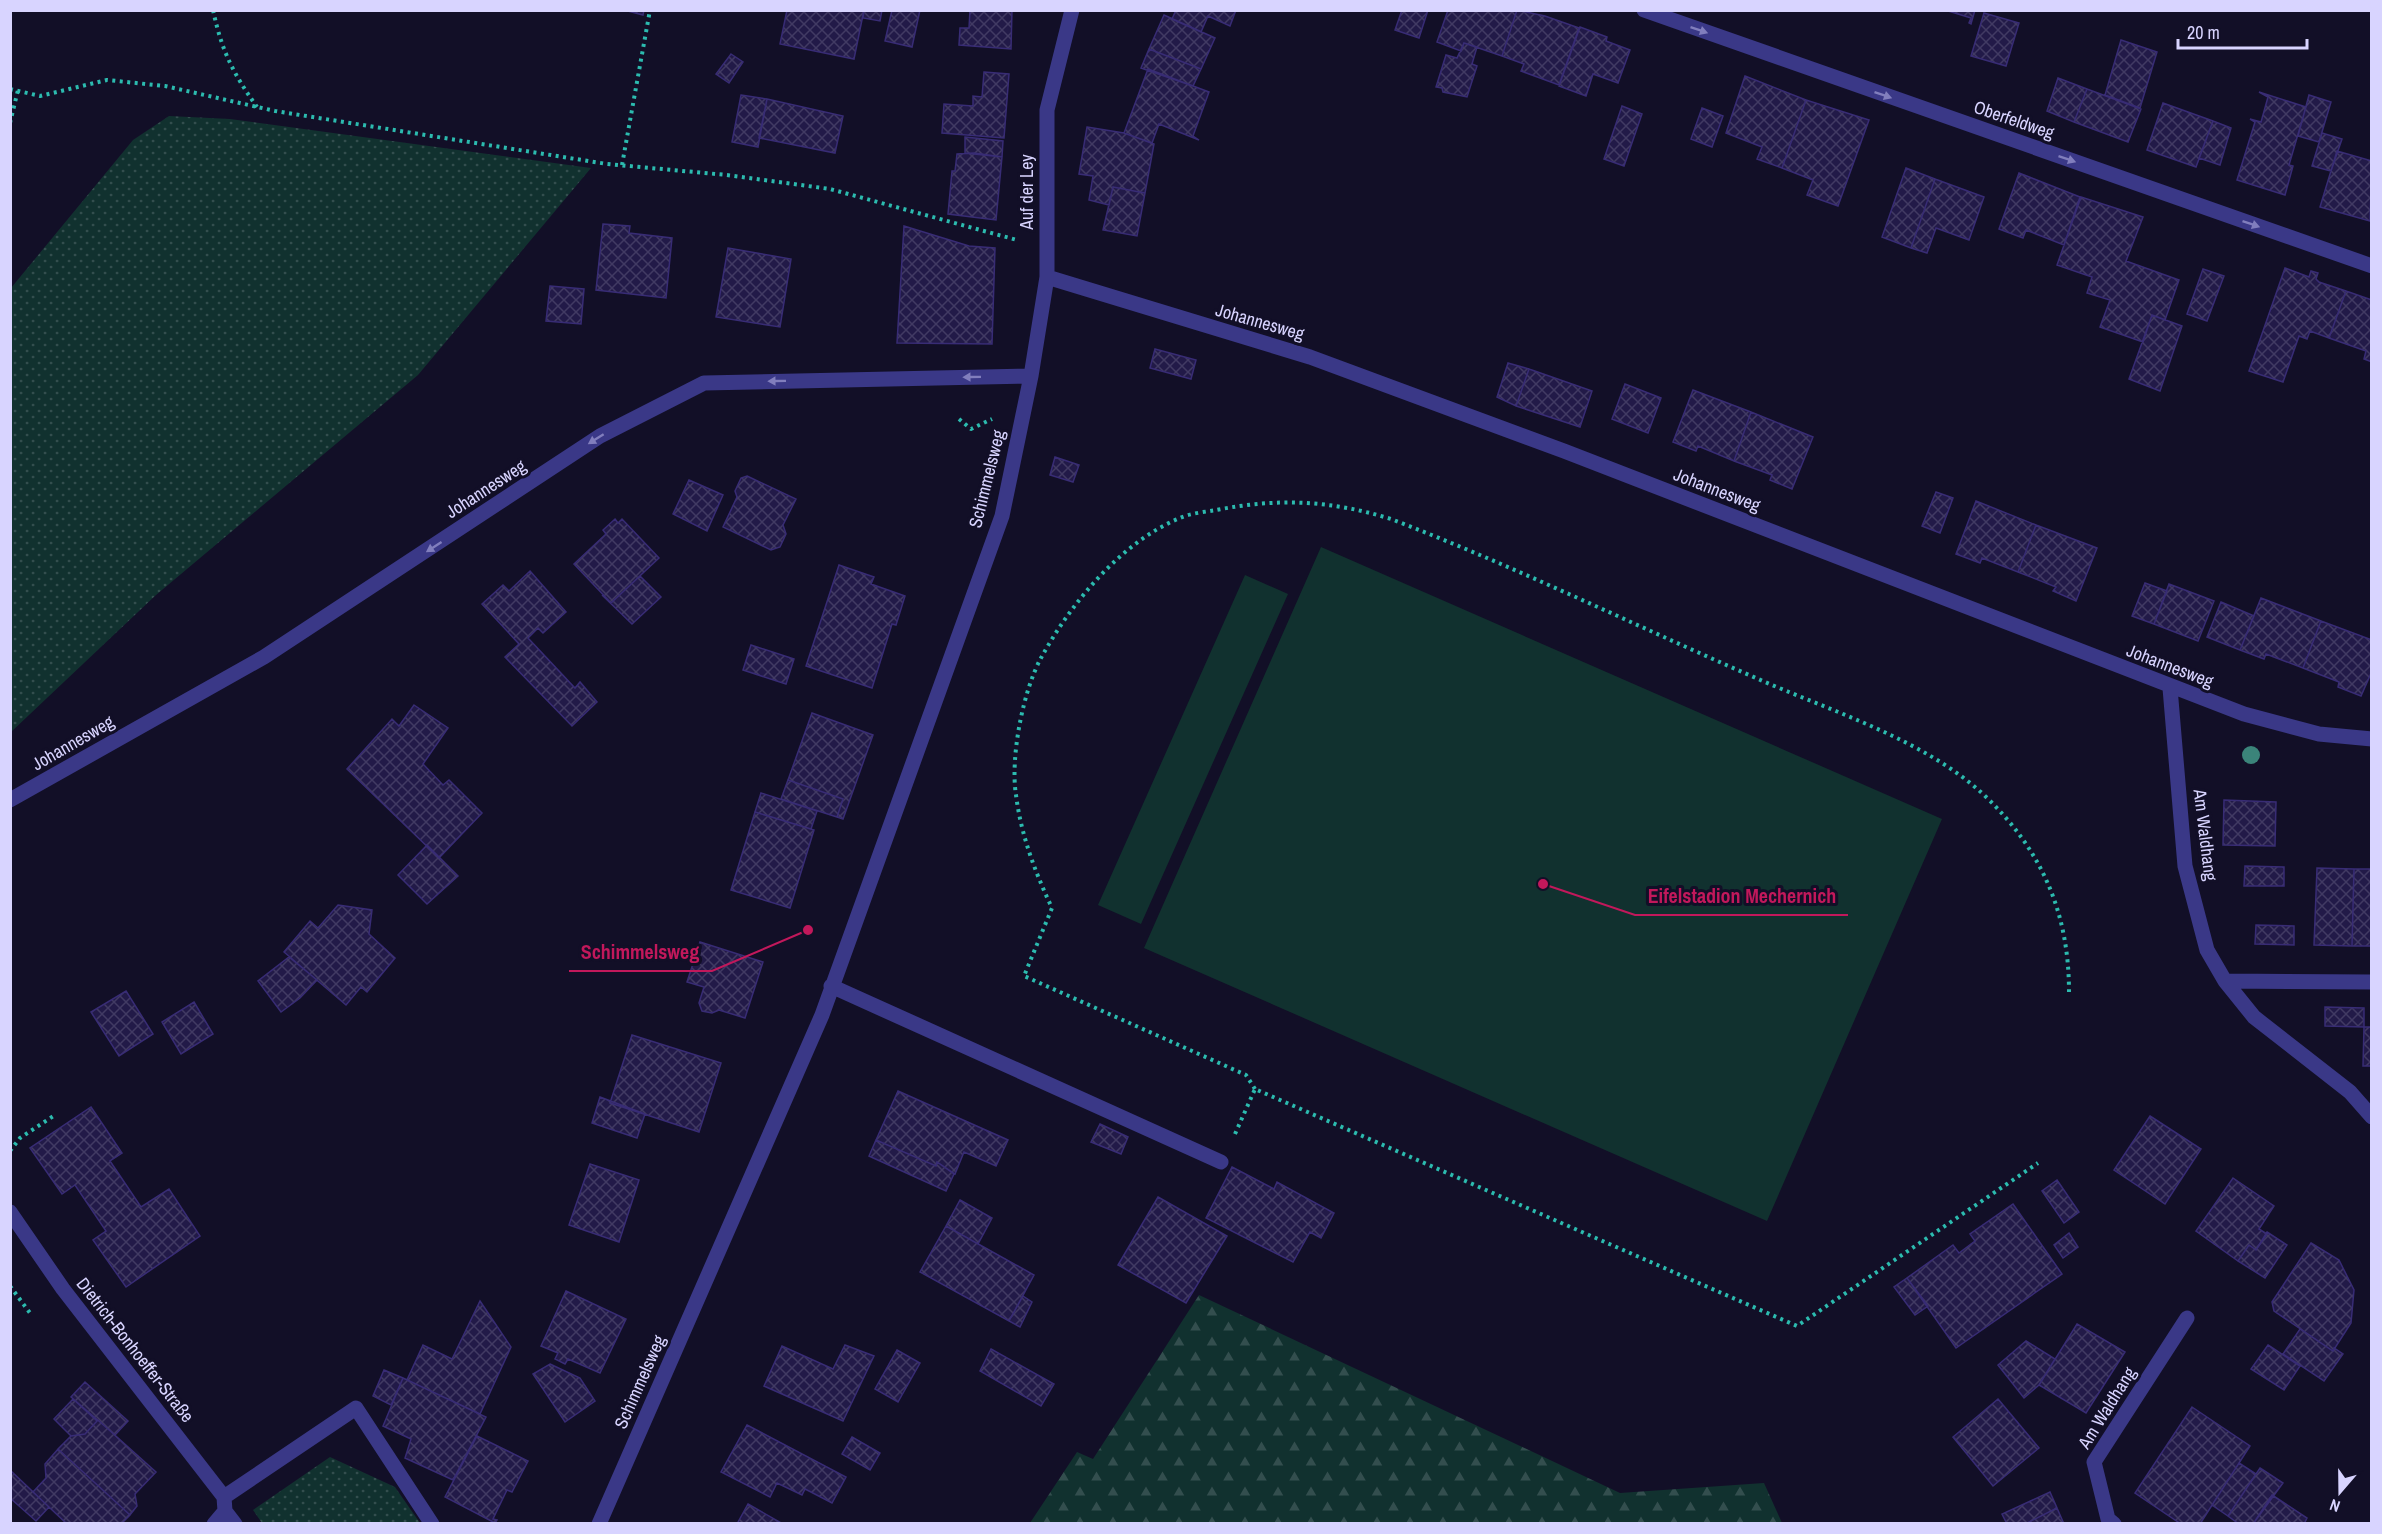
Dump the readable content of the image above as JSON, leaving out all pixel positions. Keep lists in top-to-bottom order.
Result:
{
  "streets": {
    "street": [
      "Oberfeldweg",
      "Auf der Ley",
      "Johannesweg",
      "Schimmelsweg",
      "Am Waldhang",
      "Dietrich-Bonhoeffer-Straße"
    ]
  },
  "crossings": [
    ["Auf der Ley", "Johannesweg"],
    ["Auf der Ley", "Schimmelsweg"],
    ["Johannesweg", "Schimmelsweg"],
    ["Johannesweg", "Am Waldhang"]
  ],
  "one_way": ["Oberfeldweg", "Johannesweg"],
  "places": ["Eifelstadion Mechernich", "Schimmelsweg"],
  "scale_bar": "20 m",
  "north": "bottom"
}
